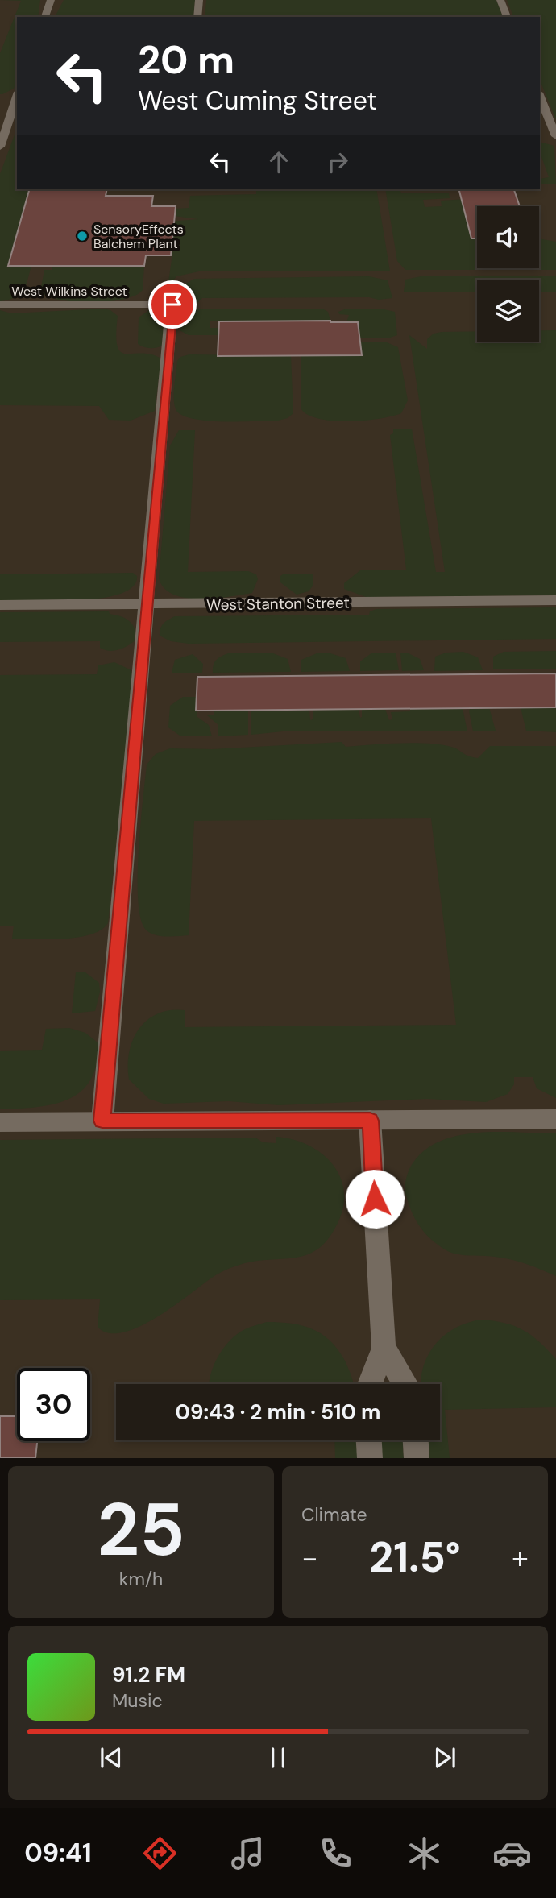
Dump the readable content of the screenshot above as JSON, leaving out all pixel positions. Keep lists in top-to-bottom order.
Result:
{
  "streets": {
    "street": ["West Wilkins Street", "West Stanton Street"]
  },
  "places": ["SensoryEffects Balchem Plant"],
  "page": {
    "turn": ["20 m", "West Cuming Street"],
    "limit": "30",
    "trip": "09:43 · 2 min · 510 m",
    "tile": [
      ["25", "km/h"],
      "Climate"
    ],
    "heat": ["−", "21.5°", "+"],
    "song": ["91.2 FM", "Music"],
    "tabs": "09:41"
  }
}
